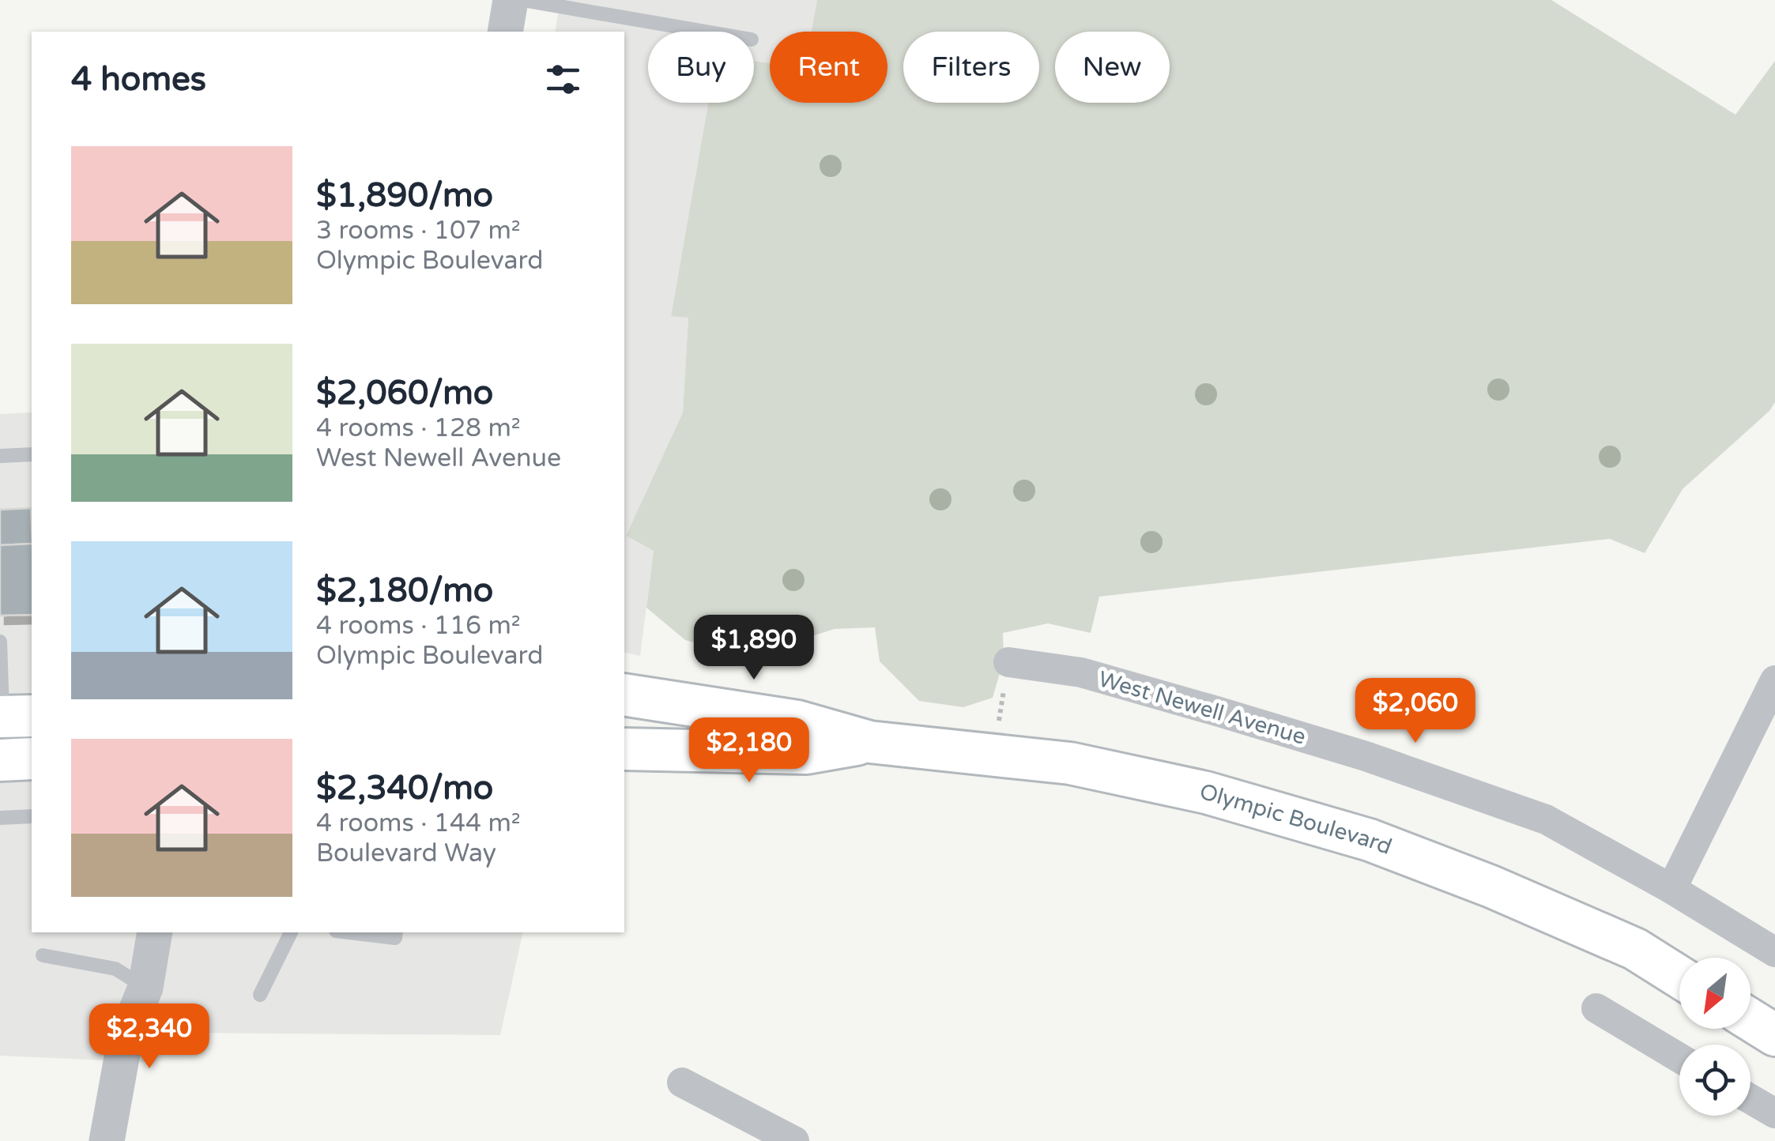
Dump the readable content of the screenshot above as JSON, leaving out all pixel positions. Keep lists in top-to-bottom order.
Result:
{
  "streets": {
    "main road": ["Olympic Boulevard"],
    "street": ["West Newell Avenue"]
  },
  "north": "bottom left",
  "page": {
    "chip": [
      "Buy",
      "Rent",
      "Filters",
      "New"
    ],
    "heading": "4 homes",
    "list": [
      {
        "name": "$1,890/mo",
        "note": "3 rooms · 107 m² · Olympic Boulevard"
      },
      {
        "name": "$2,060/mo",
        "note": "4 rooms · 128 m² · West Newell Avenue"
      },
      {
        "name": "$2,180/mo",
        "note": "4 rooms · 116 m² · Olympic Boulevard"
      },
      {
        "name": "$2,340/mo",
        "note": "4 rooms · 144 m² · Boulevard Way"
      }
    ],
    "price": [
      "$1,890",
      "$2,060",
      "$2,180",
      "$2,340"
    ]
  }
}
